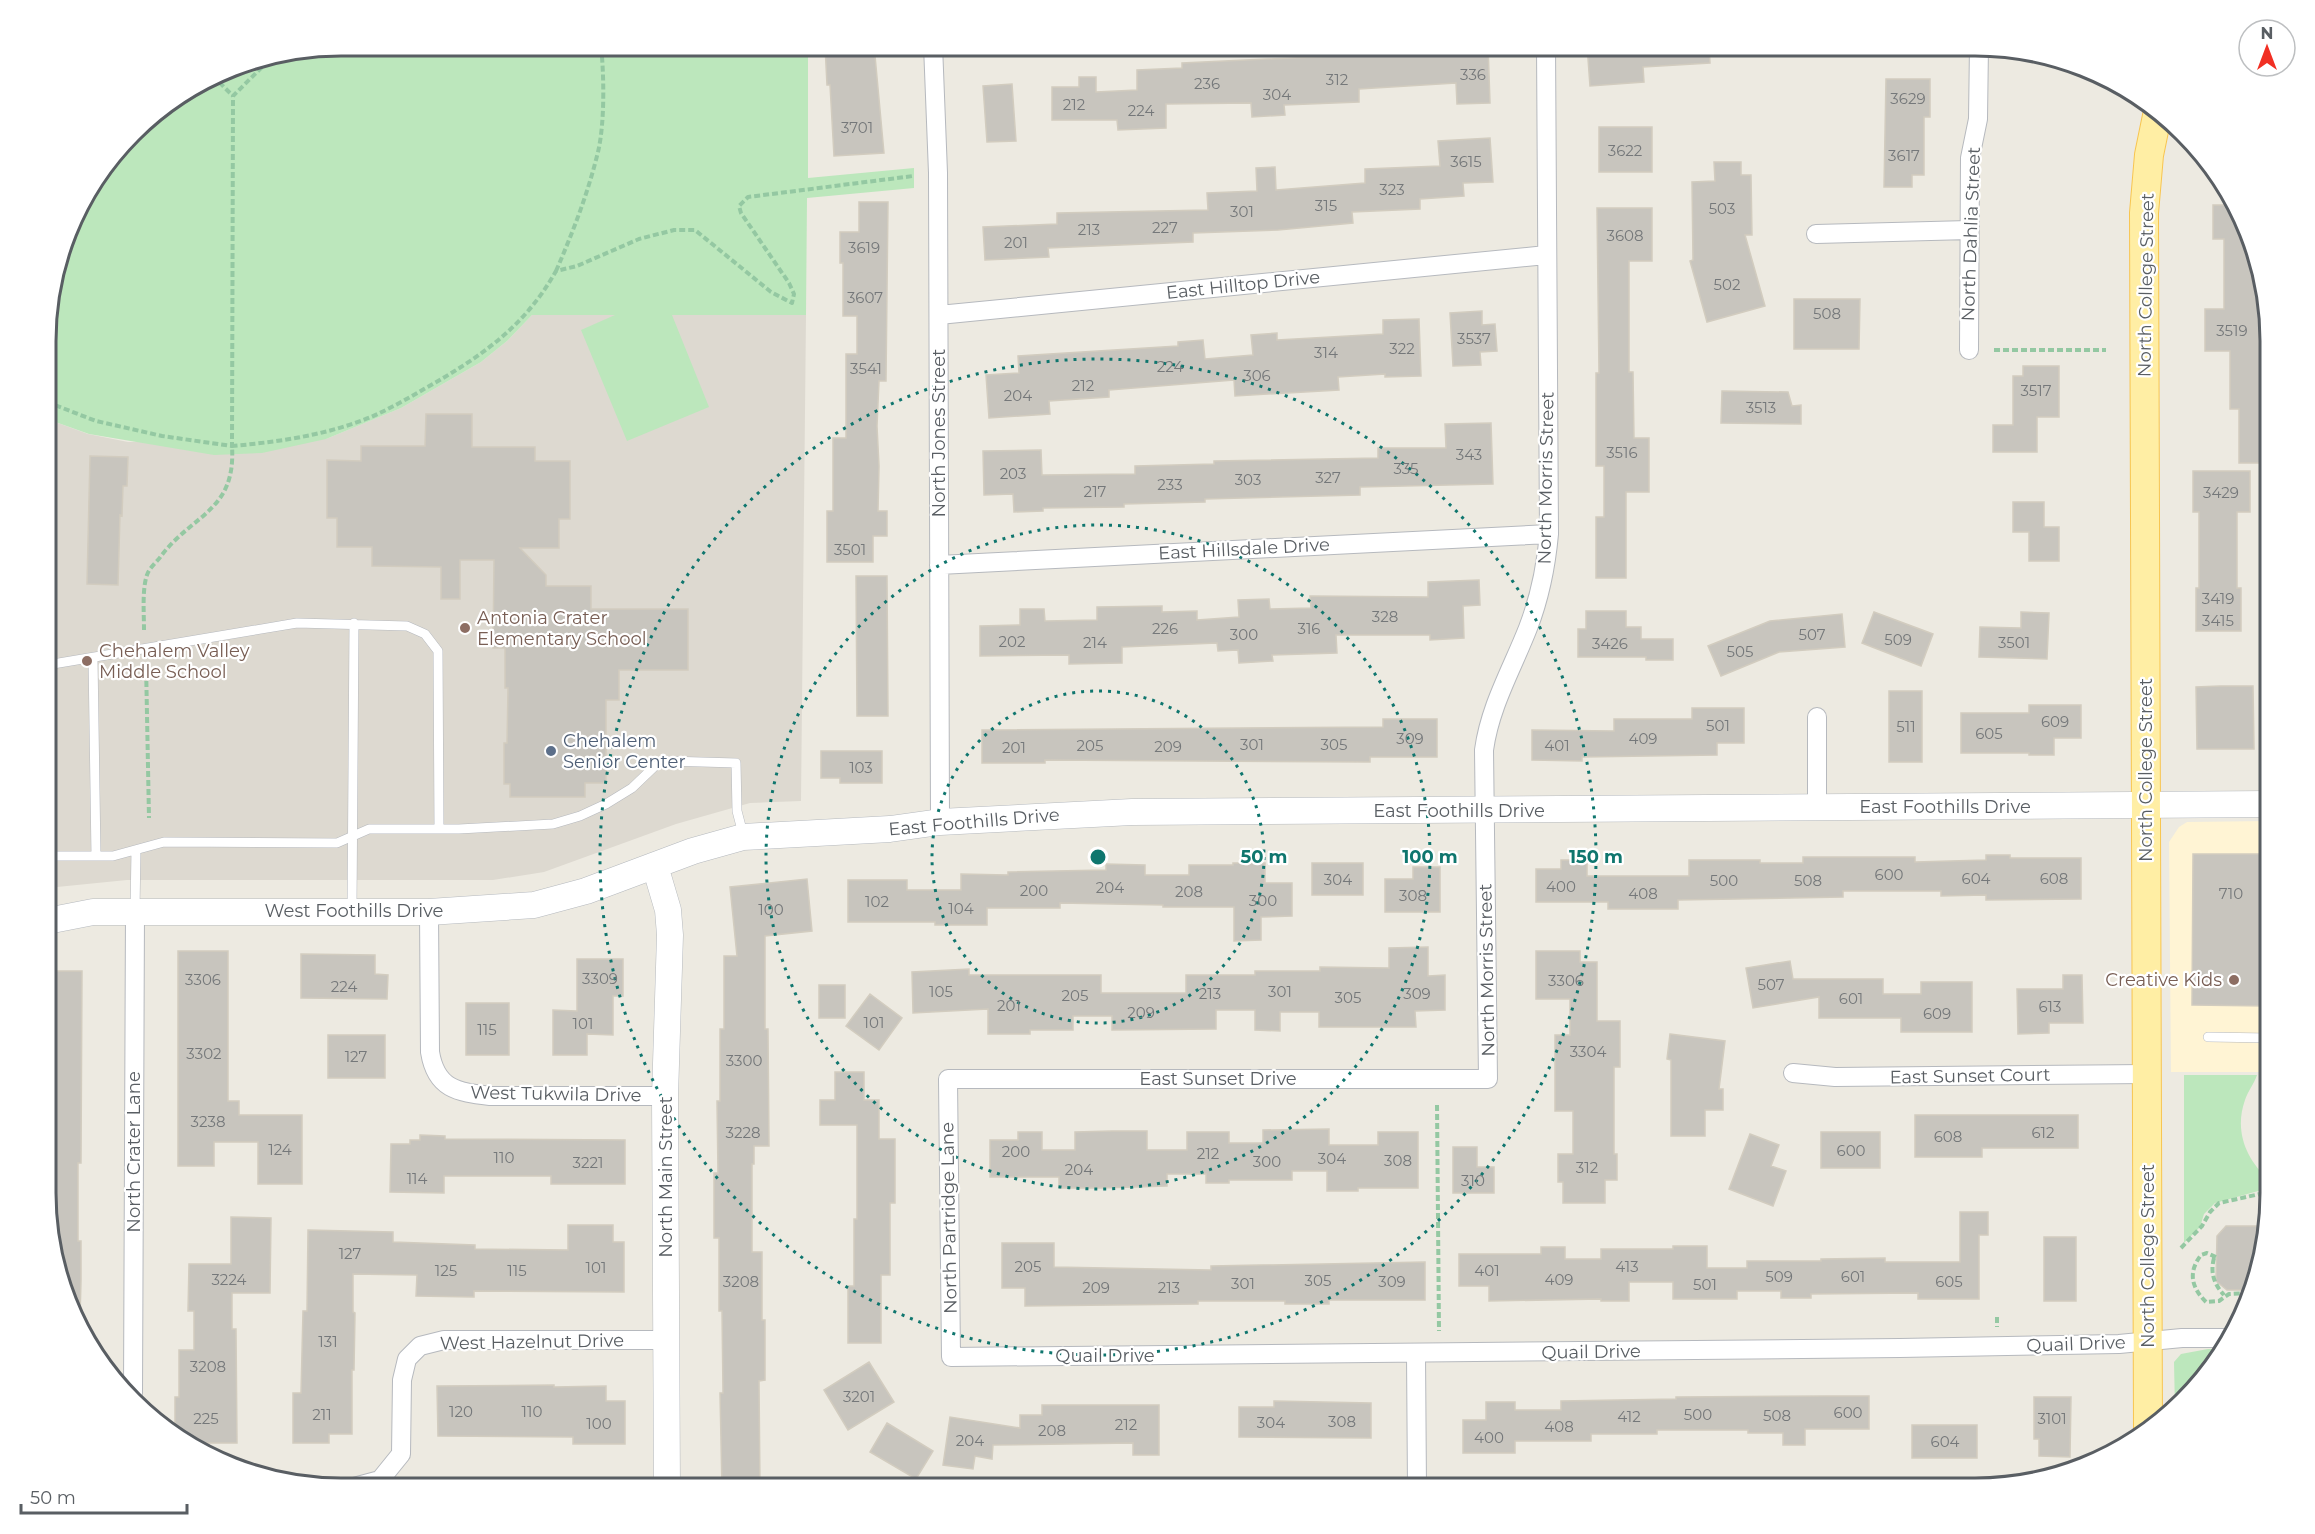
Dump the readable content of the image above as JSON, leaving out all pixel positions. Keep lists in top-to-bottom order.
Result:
{
  "streets": {
    "main road": ["North College Street"],
    "street": [
      "North Dahlia Street",
      "East Hilltop Drive",
      "North Jones Street",
      "North Morris Street",
      "East Hillsdale Drive",
      "East Foothills Drive",
      "West Foothills Drive",
      "East Sunset Court",
      "East Sunset Drive",
      "West Tukwila Drive",
      "North Crater Lane",
      "North Main Street",
      "North Partridge Lane",
      "West Hazelnut Drive",
      "Quail Drive"
    ]
  },
  "crossings": [
    ["East Hilltop Drive", "North Jones Street"],
    ["East Hilltop Drive", "North Morris Street"],
    ["North College Street", "East Foothills Drive"],
    ["North College Street", "East Sunset Court"],
    ["North College Street", "Quail Drive"],
    ["North Jones Street", "East Hillsdale Drive"],
    ["North Jones Street", "East Foothills Drive"],
    ["North Morris Street", "East Hillsdale Drive"],
    ["North Morris Street", "East Foothills Drive"],
    ["North Morris Street", "East Sunset Drive"],
    ["East Foothills Drive", "West Foothills Drive"],
    ["East Foothills Drive", "North Main Street"],
    ["West Foothills Drive", "West Tukwila Drive"],
    ["West Foothills Drive", "North Crater Lane"],
    ["West Foothills Drive", "North Main Street"],
    ["East Sunset Drive", "North Partridge Lane"],
    ["West Tukwila Drive", "North Main Street"],
    ["North Main Street", "West Hazelnut Drive"],
    ["North Partridge Lane", "Quail Drive"]
  ],
  "places": [
    "Antonia Crater Elementary School",
    "Chehalem Valley Middle School",
    "Chehalem Senior Center",
    "Creative Kids"
  ],
  "house_numbers": [
    "336",
    "312",
    "236",
    "304",
    "3629",
    "212",
    "224",
    "3701",
    "3622",
    "3617",
    "3615",
    "323",
    "315",
    "503",
    "301",
    "227",
    "213",
    "3608",
    "201",
    "3619",
    "502",
    "3607",
    "508",
    "3519",
    "3537",
    "322",
    "314",
    "224",
    "3541",
    "306",
    "212",
    "3517",
    "204",
    "3513",
    "3516",
    "343",
    "335",
    "203",
    "327",
    "303",
    "233",
    "217",
    "3429",
    "3501",
    "3419",
    "328",
    "3415",
    "226",
    "316",
    "300",
    "507",
    "509",
    "202",
    "214",
    "3501",
    "3426",
    "505",
    "609",
    "501",
    "511",
    "605",
    "309",
    "409",
    "301",
    "305",
    "205",
    "401",
    "209",
    "201",
    "103",
    "600",
    "604",
    "608",
    "304",
    "500",
    "508",
    "400",
    "204",
    "200",
    "208",
    "408",
    "710",
    "308",
    "300",
    "102",
    "104",
    "100",
    "3309",
    "3306",
    "3306",
    "507",
    "224",
    "105",
    "301",
    "213",
    "309",
    "205",
    "305",
    "601",
    "201",
    "613",
    "209",
    "609",
    "101",
    "101",
    "115",
    "3304",
    "3302",
    "127",
    "3300",
    "3238",
    "3228",
    "612",
    "608",
    "124",
    "600",
    "200",
    "212",
    "110",
    "304",
    "308",
    "300",
    "3221",
    "312",
    "204",
    "114",
    "310",
    "127",
    "205",
    "413",
    "101",
    "125",
    "115",
    "401",
    "509",
    "601",
    "3224",
    "409",
    "305",
    "3208",
    "309",
    "605",
    "301",
    "501",
    "209",
    "213",
    "131",
    "3208",
    "3201",
    "120",
    "110",
    "600",
    "211",
    "500",
    "508",
    "412",
    "225",
    "3101",
    "308",
    "304",
    "100",
    "212",
    "408",
    "208",
    "400",
    "204",
    "604"
  ],
  "scale_bar": "50 m",
  "north": "top",
  "rings": ["50 m", "100 m", "150 m"]
}
